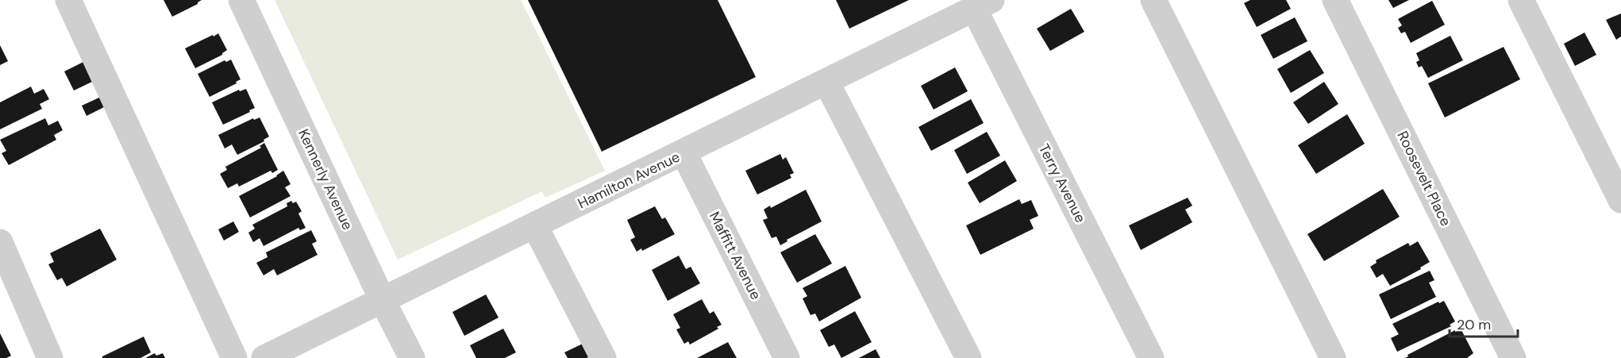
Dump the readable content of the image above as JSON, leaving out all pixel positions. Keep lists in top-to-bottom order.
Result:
{
  "streets": {
    "street": [
      "Roosevelt Place",
      "Kennerly Avenue",
      "Hamilton Avenue",
      "Terry Avenue",
      "Maffitt Avenue"
    ]
  },
  "crossings": [
    ["Kennerly Avenue", "Hamilton Avenue"],
    ["Hamilton Avenue", "Terry Avenue"],
    ["Hamilton Avenue", "Maffitt Avenue"]
  ],
  "scale_bar": "20 m"
}
